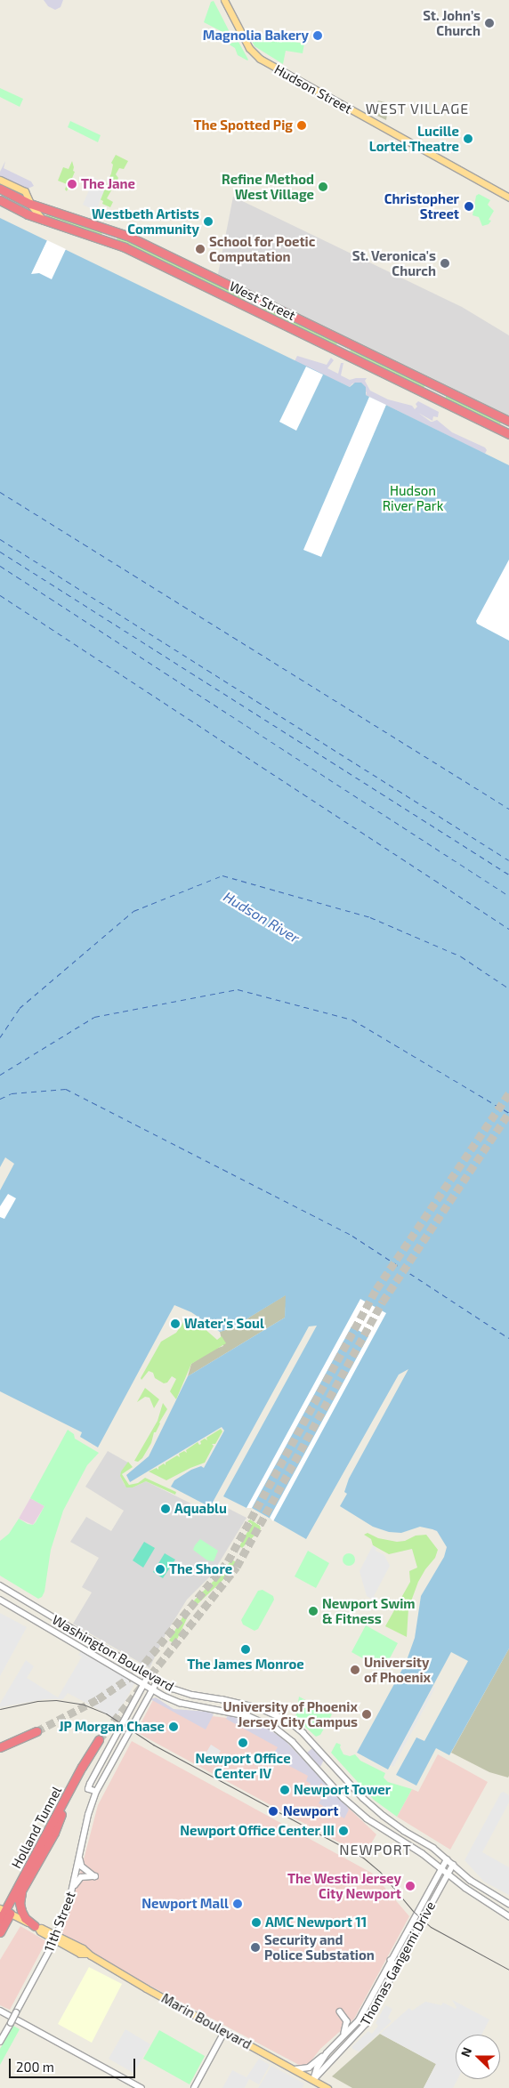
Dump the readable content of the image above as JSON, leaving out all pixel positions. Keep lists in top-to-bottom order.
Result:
{
  "streets": {
    "highway": ["West Street", "Holland Tunnel"],
    "main road": ["Hudson Street", "Marin Boulevard"],
    "street": ["Washington Boulevard", "11th Street", "Thomas Gangemi Drive"]
  },
  "crossings": [
    ["Washington Boulevard", "11th Street"],
    ["Washington Boulevard", "Thomas Gangemi Drive"],
    ["Holland Tunnel", "Marin Boulevard"],
    ["Thomas Gangemi Drive", "Marin Boulevard"]
  ],
  "districts": ["WEST VILLAGE", "NEWPORT"],
  "water": ["Hudson River"],
  "parks": ["Hudson River Park"],
  "places": [
    "St. John’s Church",
    "Magnolia Bakery",
    "The Spotted Pig",
    "Lucille Lortel Theatre",
    "The Jane",
    "Refine Method West Village",
    "Christopher Street",
    "Westbeth Artists Community",
    "School for Poetic Computation",
    "St. Veronica's Church",
    "Water's Soul",
    "Aquablu",
    "The Shore",
    "Newport Swim & Fitness",
    "The James Monroe",
    "University of Phoenix",
    "University of Phoenix Jersey City Campus",
    "JP Morgan Chase",
    "Newport Office Center IV",
    "Newport Tower",
    "Newport",
    "Newport Office Center III",
    "The Westin Jersey City Newport",
    "Newport Mall",
    "AMC Newport 11",
    "Security and Police Substation"
  ],
  "scale_bar": "200 m",
  "north": "left"
}
